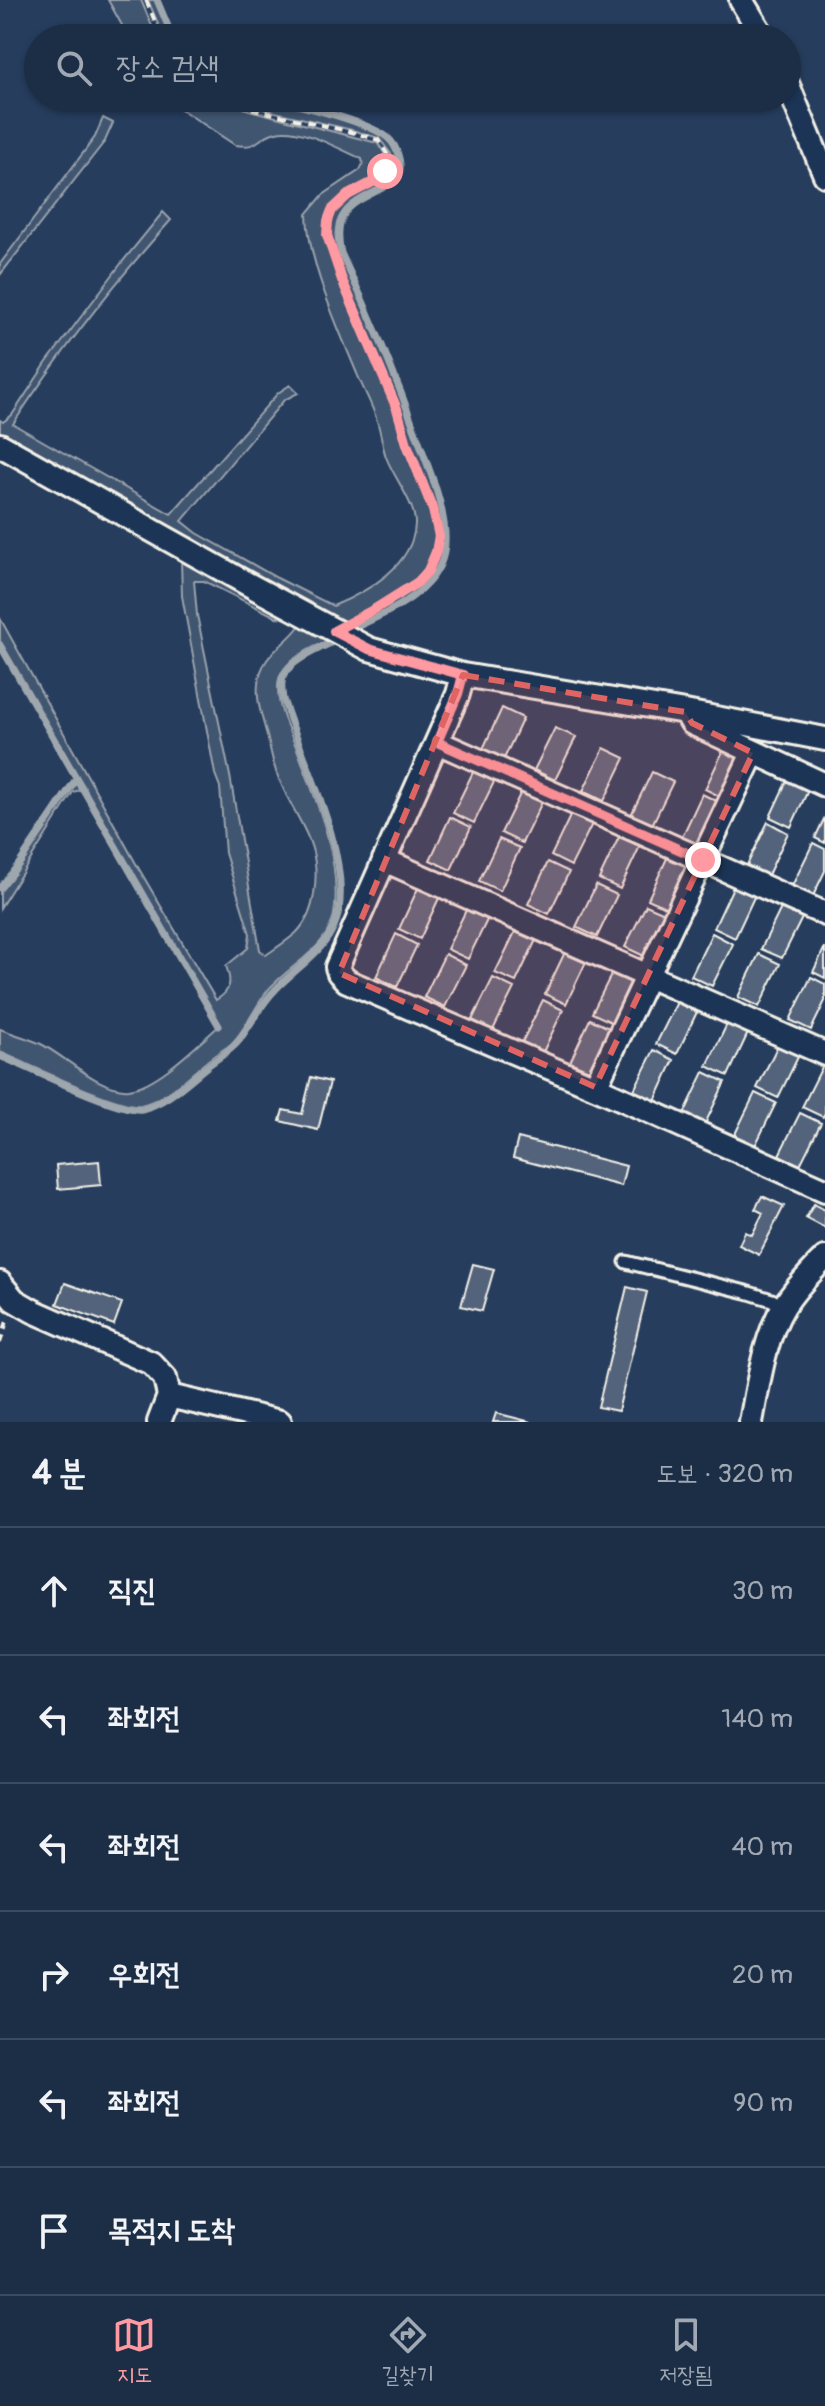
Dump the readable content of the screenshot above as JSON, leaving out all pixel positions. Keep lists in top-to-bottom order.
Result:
{
  "page": {
    "search": "장소 검색",
    "heading": ["4 분", "도보 · 320 m"],
    "list": [
      ["직진", "30 m"],
      ["좌회전", "140 m"],
      ["좌회전", "40 m"],
      ["우회전", "20 m"],
      ["좌회전", "90 m"],
      "목적지 도착"
    ],
    "nav": ["지도", "길찾기", "저장됨"]
  }
}
